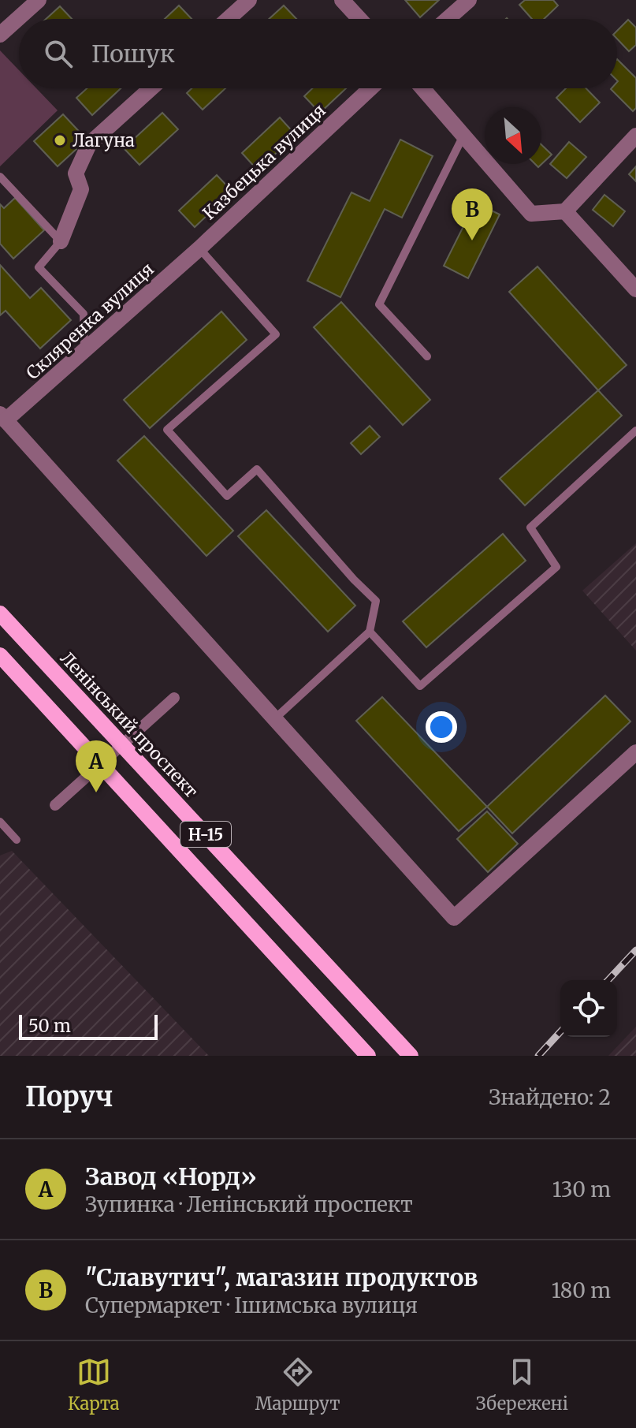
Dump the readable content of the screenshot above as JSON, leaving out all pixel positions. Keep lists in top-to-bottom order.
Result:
{
  "streets": {
    "main road": ["Ленінський проспект", "Н-15"],
    "street": ["Казбецька вулиця", "Скляренка вулиця"]
  },
  "crossings": [
    ["Казбецька вулиця", "Скляренка вулиця"]
  ],
  "places": ["Лагуна"],
  "scale_bar": "50 m",
  "north": "bottom right",
  "page": {
    "search": "Пошук",
    "pins": ["B", "A"],
    "scale": "50 m",
    "heading": ["Поруч", "Знайдено: 2"],
    "list": [
      {
        "mark": "A",
        "name": "Завод «Норд»",
        "note": "Зупинка · Ленінський проспект",
        "value": "130 m"
      },
      {
        "mark": "B",
        "name": "\"Славутич\", магазин продуктов",
        "note": "Супермаркет · Ішимська вулиця",
        "value": "180 m"
      }
    ],
    "nav": ["Карта", "Маршрут", "Збережені"]
  }
}
